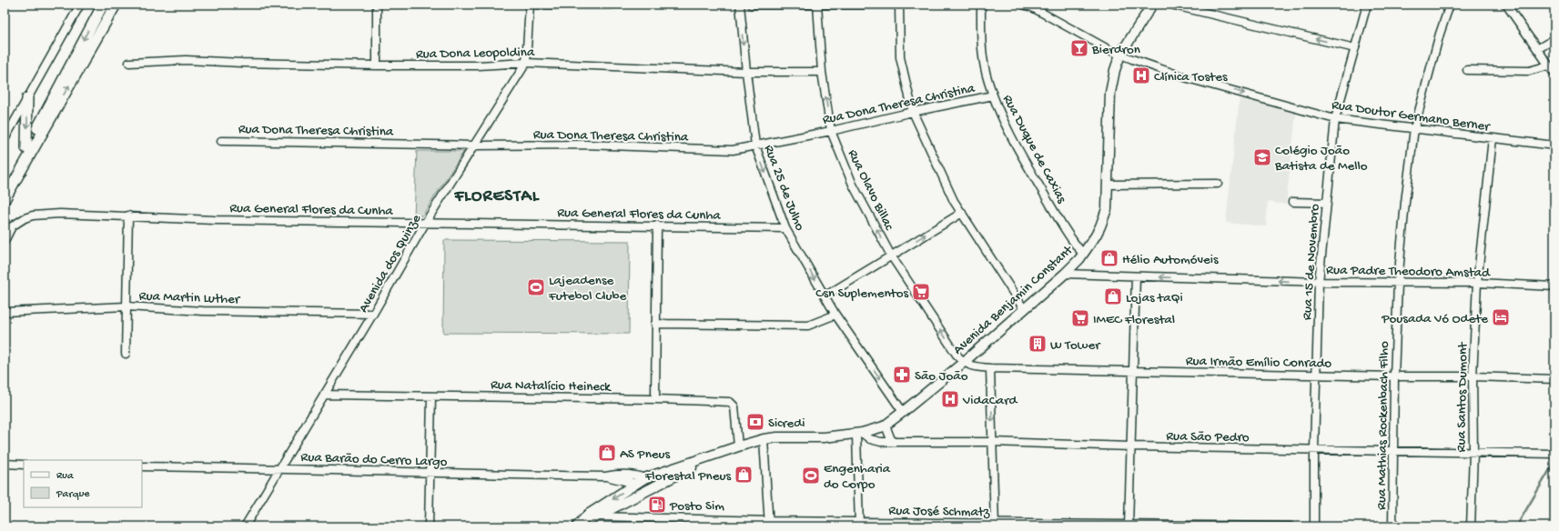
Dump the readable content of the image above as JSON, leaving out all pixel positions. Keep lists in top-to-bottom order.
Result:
{
  "streets": {
    "main road": ["Avenida Benjamin Constant"],
    "street": [
      "Rua Dona Leopoldina",
      "Rua Dona Theresa Christina",
      "Rua Doutor Germano Berner",
      "Rua Duque de Caxias",
      "Rua 25 de Julho",
      "Rua Olavo Billac",
      "Rua General Flores da Cunha",
      "Rua 15 de Novembro",
      "Avenida dos Quinze",
      "Rua Padre Theodoro Amstad",
      "Rua Martin Luther",
      "Rua Irmão Emílio Conrado",
      "Rua Natalício Heineck",
      "Rua Santos Dumont",
      "Rua Mathias Rockenbach Filho",
      "Rua São Pedro",
      "Rua Barão do Cerro Largo",
      "Rua José Schmatz"
    ]
  },
  "crossings": [
    ["Rua Dona Leopoldina", "Rua 25 de Julho"],
    ["Rua Dona Leopoldina", "Rua Olavo Billac"],
    ["Rua Dona Leopoldina", "Avenida dos Quinze"],
    ["Rua Dona Theresa Christina", "Rua Duque de Caxias"],
    ["Rua Dona Theresa Christina", "Rua 25 de Julho"],
    ["Rua Dona Theresa Christina", "Rua Olavo Billac"],
    ["Rua Dona Theresa Christina", "Avenida dos Quinze"],
    ["Rua Doutor Germano Berner", "Rua 15 de Novembro"],
    ["Rua Doutor Germano Berner", "Avenida Benjamin Constant"],
    ["Rua Doutor Germano Berner", "Rua Santos Dumont"],
    ["Rua Doutor Germano Berner", "Rua Mathias Rockenbach Filho"],
    ["Rua Duque de Caxias", "Avenida Benjamin Constant"],
    ["Rua 25 de Julho", "Rua General Flores da Cunha"],
    ["Rua 25 de Julho", "Avenida Benjamin Constant"],
    ["Rua Olavo Billac", "Avenida Benjamin Constant"],
    ["Rua Olavo Billac", "Rua Irmão Emílio Conrado"],
    ["Rua General Flores da Cunha", "Avenida dos Quinze"],
    ["Rua 15 de Novembro", "Rua Padre Theodoro Amstad"],
    ["Rua 15 de Novembro", "Rua Irmão Emílio Conrado"],
    ["Rua 15 de Novembro", "Rua São Pedro"],
    ["Avenida dos Quinze", "Rua Martin Luther"],
    ["Avenida dos Quinze", "Rua Natalício Heineck"],
    ["Avenida dos Quinze", "Rua Barão do Cerro Largo"],
    ["Rua Padre Theodoro Amstad", "Avenida Benjamin Constant"],
    ["Rua Padre Theodoro Amstad", "Rua Santos Dumont"],
    ["Rua Padre Theodoro Amstad", "Rua Mathias Rockenbach Filho"],
    ["Avenida Benjamin Constant", "Rua Irmão Emílio Conrado"],
    ["Avenida Benjamin Constant", "Rua Natalício Heineck"],
    ["Avenida Benjamin Constant", "Rua São Pedro"],
    ["Avenida Benjamin Constant", "Rua Barão do Cerro Largo"],
    ["Avenida Benjamin Constant", "Rua José Schmatz"],
    ["Rua Irmão Emílio Conrado", "Rua Santos Dumont"],
    ["Rua Irmão Emílio Conrado", "Rua Mathias Rockenbach Filho"],
    ["Rua Santos Dumont", "Rua São Pedro"],
    ["Rua Mathias Rockenbach Filho", "Rua São Pedro"]
  ],
  "one_way": [
    "Rua Doutor Germano Berner",
    "Rua 25 de Julho",
    "Rua Olavo Billac",
    "Rua Padre Theodoro Amstad"
  ],
  "districts": ["FLORESTAL"],
  "places": {
    "bar": ["Bierdron"],
    "hospital": ["Clínica Tostes", "VidaCard"],
    "school or university": ["Colégio João Batista de Mello"],
    "shop": [
      "Hélio Automóveis",
      "Lojas taQi",
      "AS Pneus",
      "Florestal Pneus"
    ],
    "sports": ["Lajeadense Futebol Clube", "Engenharia do Corpo"],
    "supermarket": ["Csn Suplementos", "IMEC Florestal"],
    "hotel": ["Pousada Vó Odete"],
    "building": ["W Tower"],
    "pharmacy": ["São João"],
    "bank": ["Sicredi"],
    "fuel station": ["Posto Sim"]
  },
  "legend": ["Rua", "Parque"]
}
